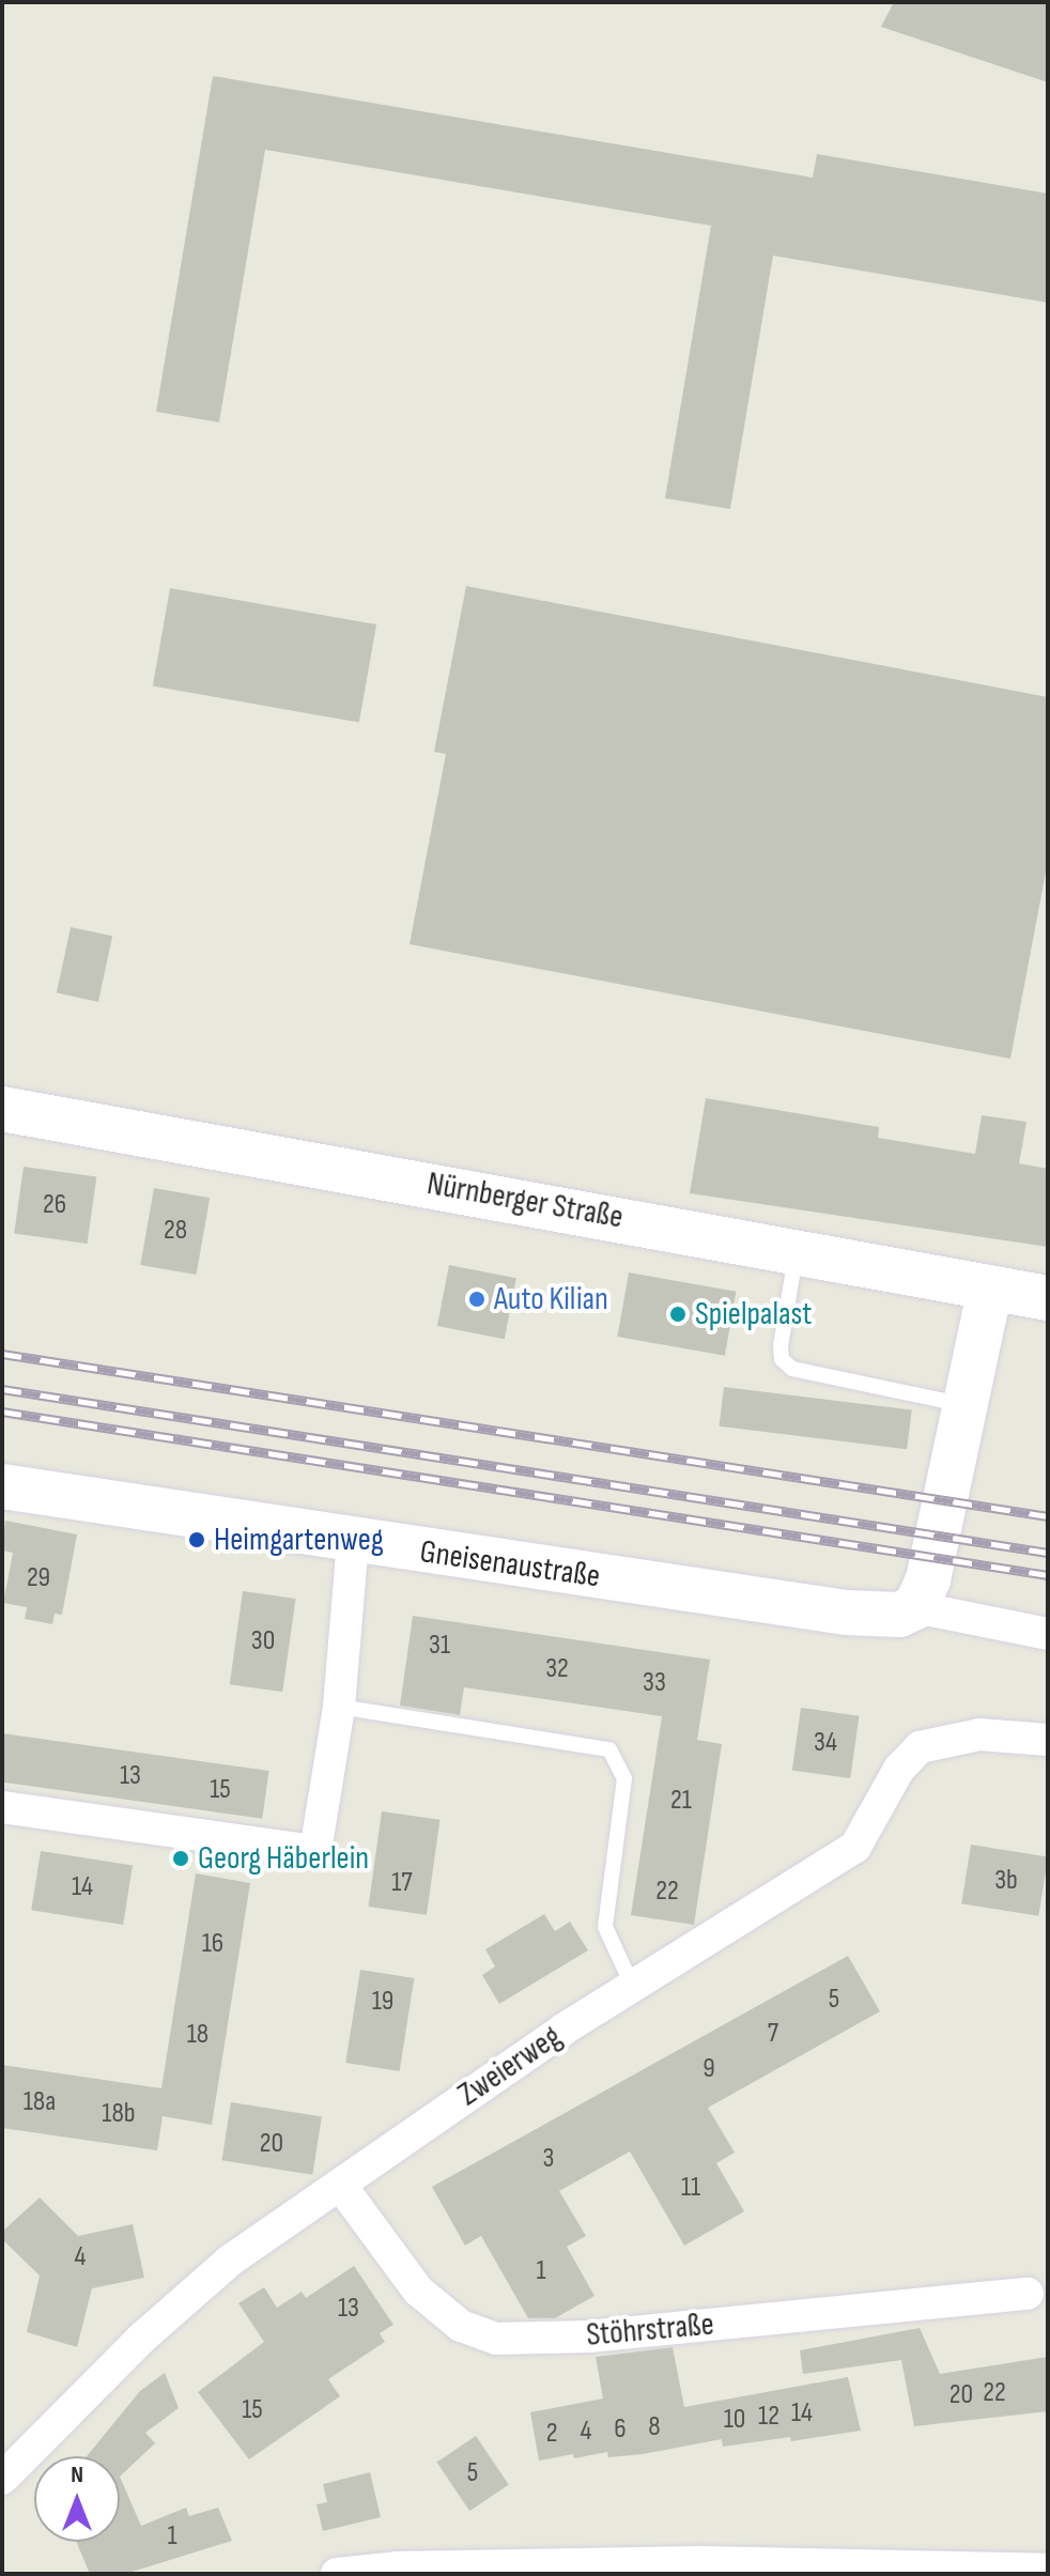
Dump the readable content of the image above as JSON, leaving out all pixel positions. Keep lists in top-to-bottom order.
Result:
{
  "streets": {
    "street": [
      "Nürnberger Straße",
      "Gneisenaustraße",
      "Zweierweg",
      "Stöhrstraße"
    ]
  },
  "crossings": [
    ["Zweierweg", "Stöhrstraße"]
  ],
  "places": [
    "Auto Kilian",
    "Spielpalast",
    "Heimgartenweg",
    "Georg Häberlein"
  ],
  "house_numbers": [
    "26",
    "28",
    "29",
    "30",
    "31",
    "32",
    "33",
    "34",
    "13",
    "15",
    "21",
    "3b",
    "17",
    "14",
    "22",
    "16",
    "5",
    "19",
    "7",
    "18",
    "9",
    "18a",
    "18b",
    "20",
    "3",
    "11",
    "4",
    "1",
    "13",
    "22",
    "20",
    "15",
    "14",
    "12",
    "10",
    "8",
    "6",
    "4",
    "2",
    "5",
    "1"
  ],
  "north": "top"
}
